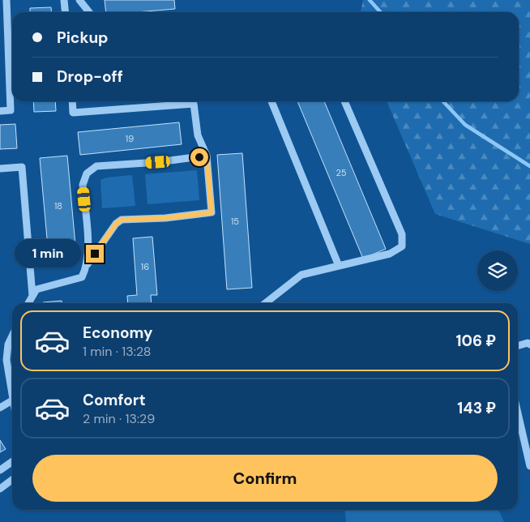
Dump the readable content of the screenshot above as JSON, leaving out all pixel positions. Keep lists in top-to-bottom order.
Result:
{
  "house_numbers": [
    "19",
    "25",
    "18",
    "15",
    "16"
  ],
  "page": {
    "banner": ["Pickup", "Drop-off"],
    "bubble": "1 min",
    "list": [
      {
        "name": "Economy",
        "note": "1 min · 13:28",
        "value": "106 ₽"
      },
      {
        "name": "Comfort",
        "note": "2 min · 13:29",
        "value": "143 ₽"
      }
    ],
    "buttons": "Confirm"
  }
}
